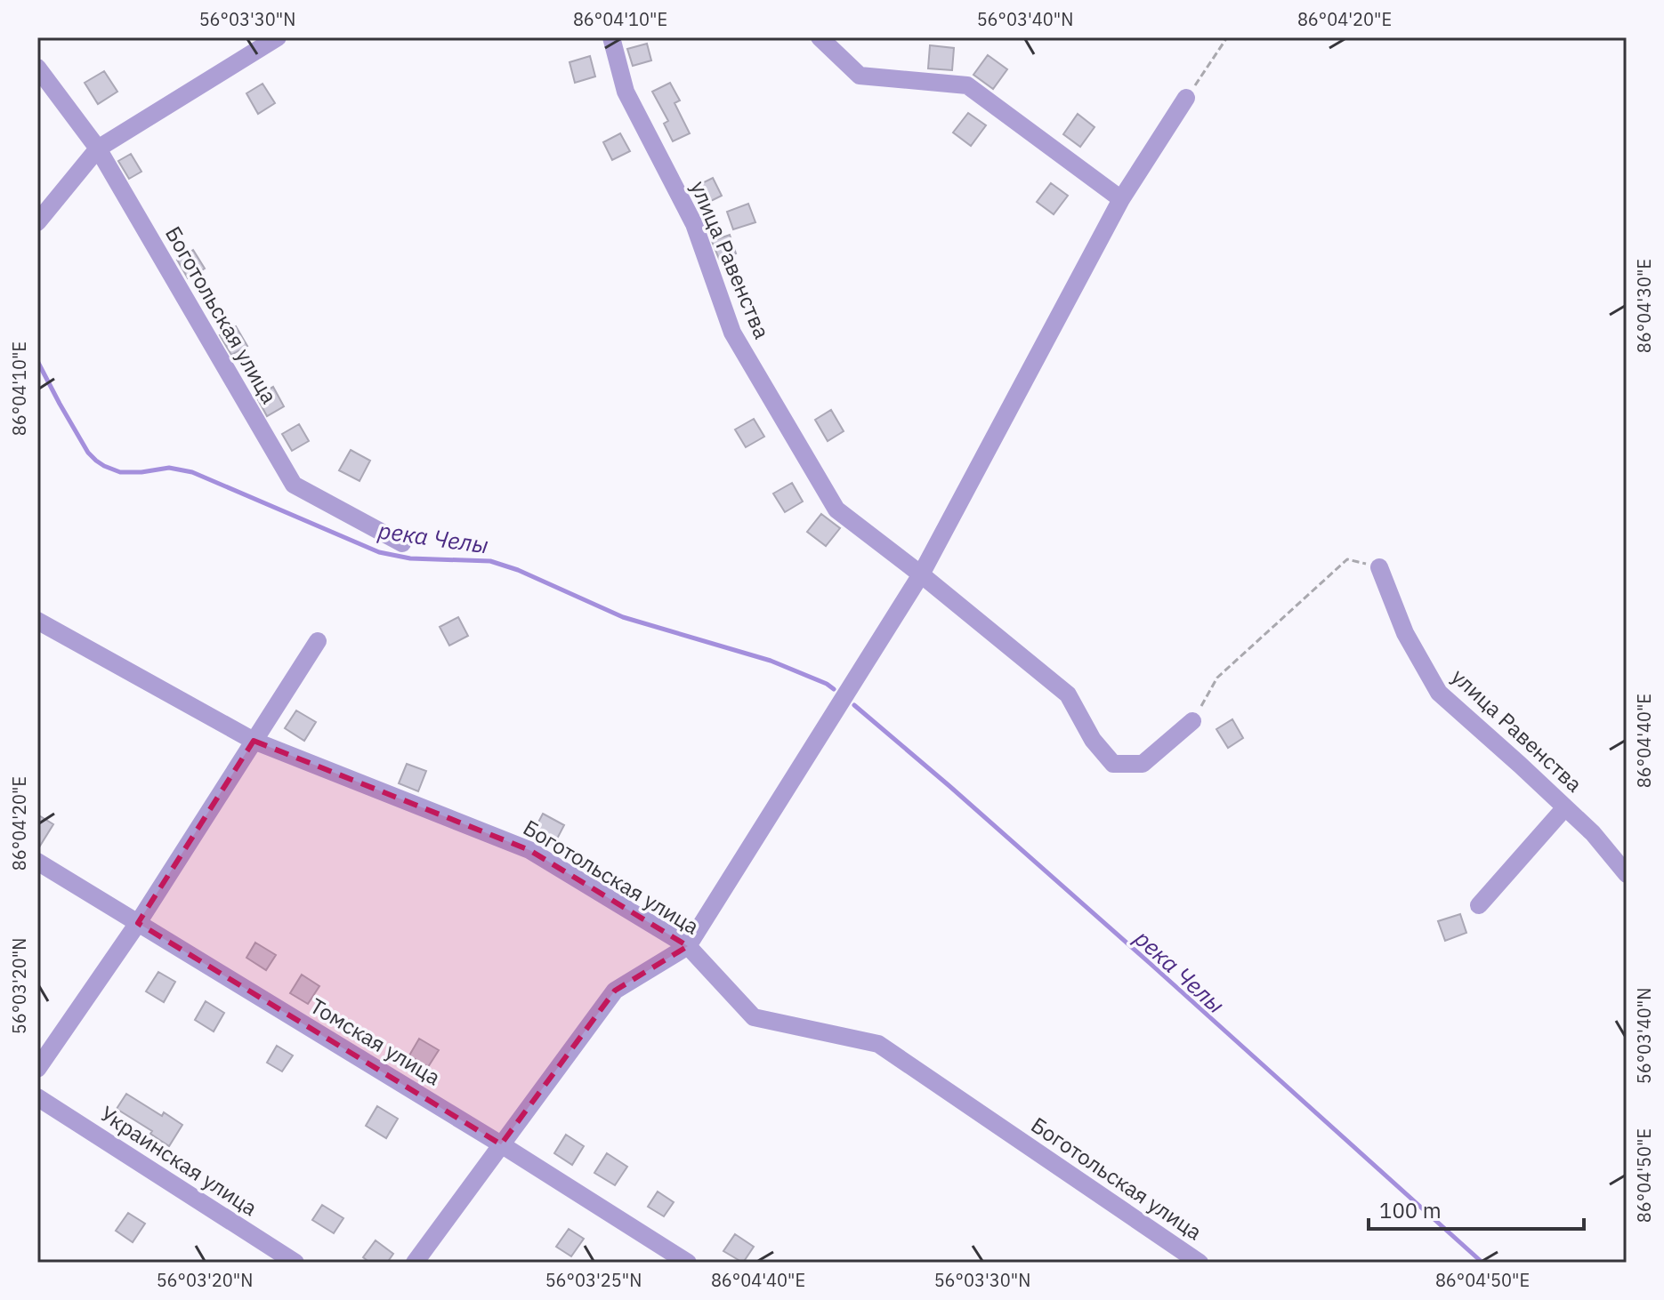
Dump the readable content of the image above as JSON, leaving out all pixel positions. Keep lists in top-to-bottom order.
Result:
{
  "streets": {
    "street": [
      "улица Равенства",
      "Боготольская улица",
      "Томская улица",
      "Украинская улица"
    ]
  },
  "water": ["река Челы"],
  "scale_bar": "100 m",
  "coordinates": [
    "56°03'30\"N",
    "86°04'10\"E",
    "56°03'40\"N",
    "86°04'20\"E",
    "86°04'30\"E",
    "86°04'40\"E",
    "56°03'20\"N",
    "86°04'50\"E",
    "56°03'25\"N"
  ]
}
